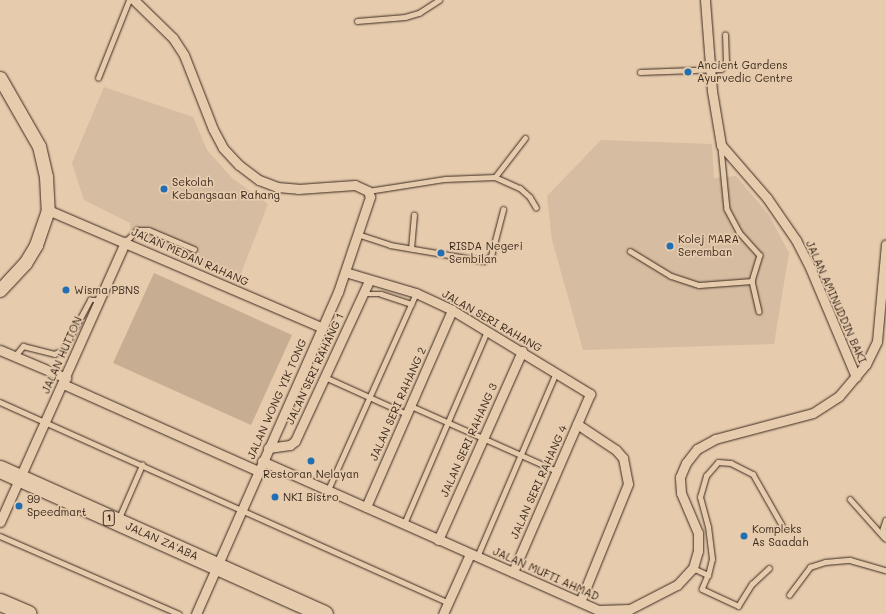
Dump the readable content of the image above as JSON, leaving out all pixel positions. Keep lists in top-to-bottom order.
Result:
{
  "streets": {
    "highway": ["1", "JALAN ZA'ABA"],
    "street": [
      "JALAN MEDAN RAHANG",
      "JALAN AMINUDDIN BAKI",
      "JALAN SERI RAHANG",
      "JALAN HUTTON",
      "JALAN SERI RAHANG 1",
      "JALAN WONG YIK TONG",
      "JALAN SERI RAHANG 2",
      "JALAN SERI RAHANG 3",
      "JALAN SERI RAHANG 4",
      "JALAN MUFTI AHMAD"
    ]
  },
  "crossings": [
    ["JALAN MEDAN RAHANG", "JALAN HUTTON"],
    ["JALAN MEDAN RAHANG", "JALAN WONG YIK TONG"],
    ["JALAN AMINUDDIN BAKI", "JALAN MUFTI AHMAD"],
    ["JALAN SERI RAHANG", "JALAN SERI RAHANG 1"],
    ["JALAN SERI RAHANG", "JALAN WONG YIK TONG"],
    ["JALAN SERI RAHANG", "JALAN SERI RAHANG 2"],
    ["JALAN SERI RAHANG", "JALAN SERI RAHANG 3"],
    ["JALAN SERI RAHANG", "JALAN SERI RAHANG 4"],
    ["JALAN HUTTON", "JALAN ZA'ABA"],
    ["JALAN SERI RAHANG 1", "JALAN WONG YIK TONG"],
    ["JALAN WONG YIK TONG", "JALAN ZA'ABA"],
    ["JALAN WONG YIK TONG", "JALAN MUFTI AHMAD"],
    ["JALAN SERI RAHANG 2", "JALAN MUFTI AHMAD"],
    ["JALAN SERI RAHANG 3", "JALAN MUFTI AHMAD"],
    ["JALAN SERI RAHANG 4", "JALAN MUFTI AHMAD"]
  ],
  "places": [
    "Ancient Gardens Ayurvedic Centre",
    "Sekolah Kebangsaan Rahang",
    "Kolej MARA Seremban",
    "RISDA Negeri Sembilan",
    "Wisma PBNS",
    "Restoran Nelayan",
    "NKI Bistro",
    "99 Speedmart",
    "Kompleks As Saadah"
  ]
}
